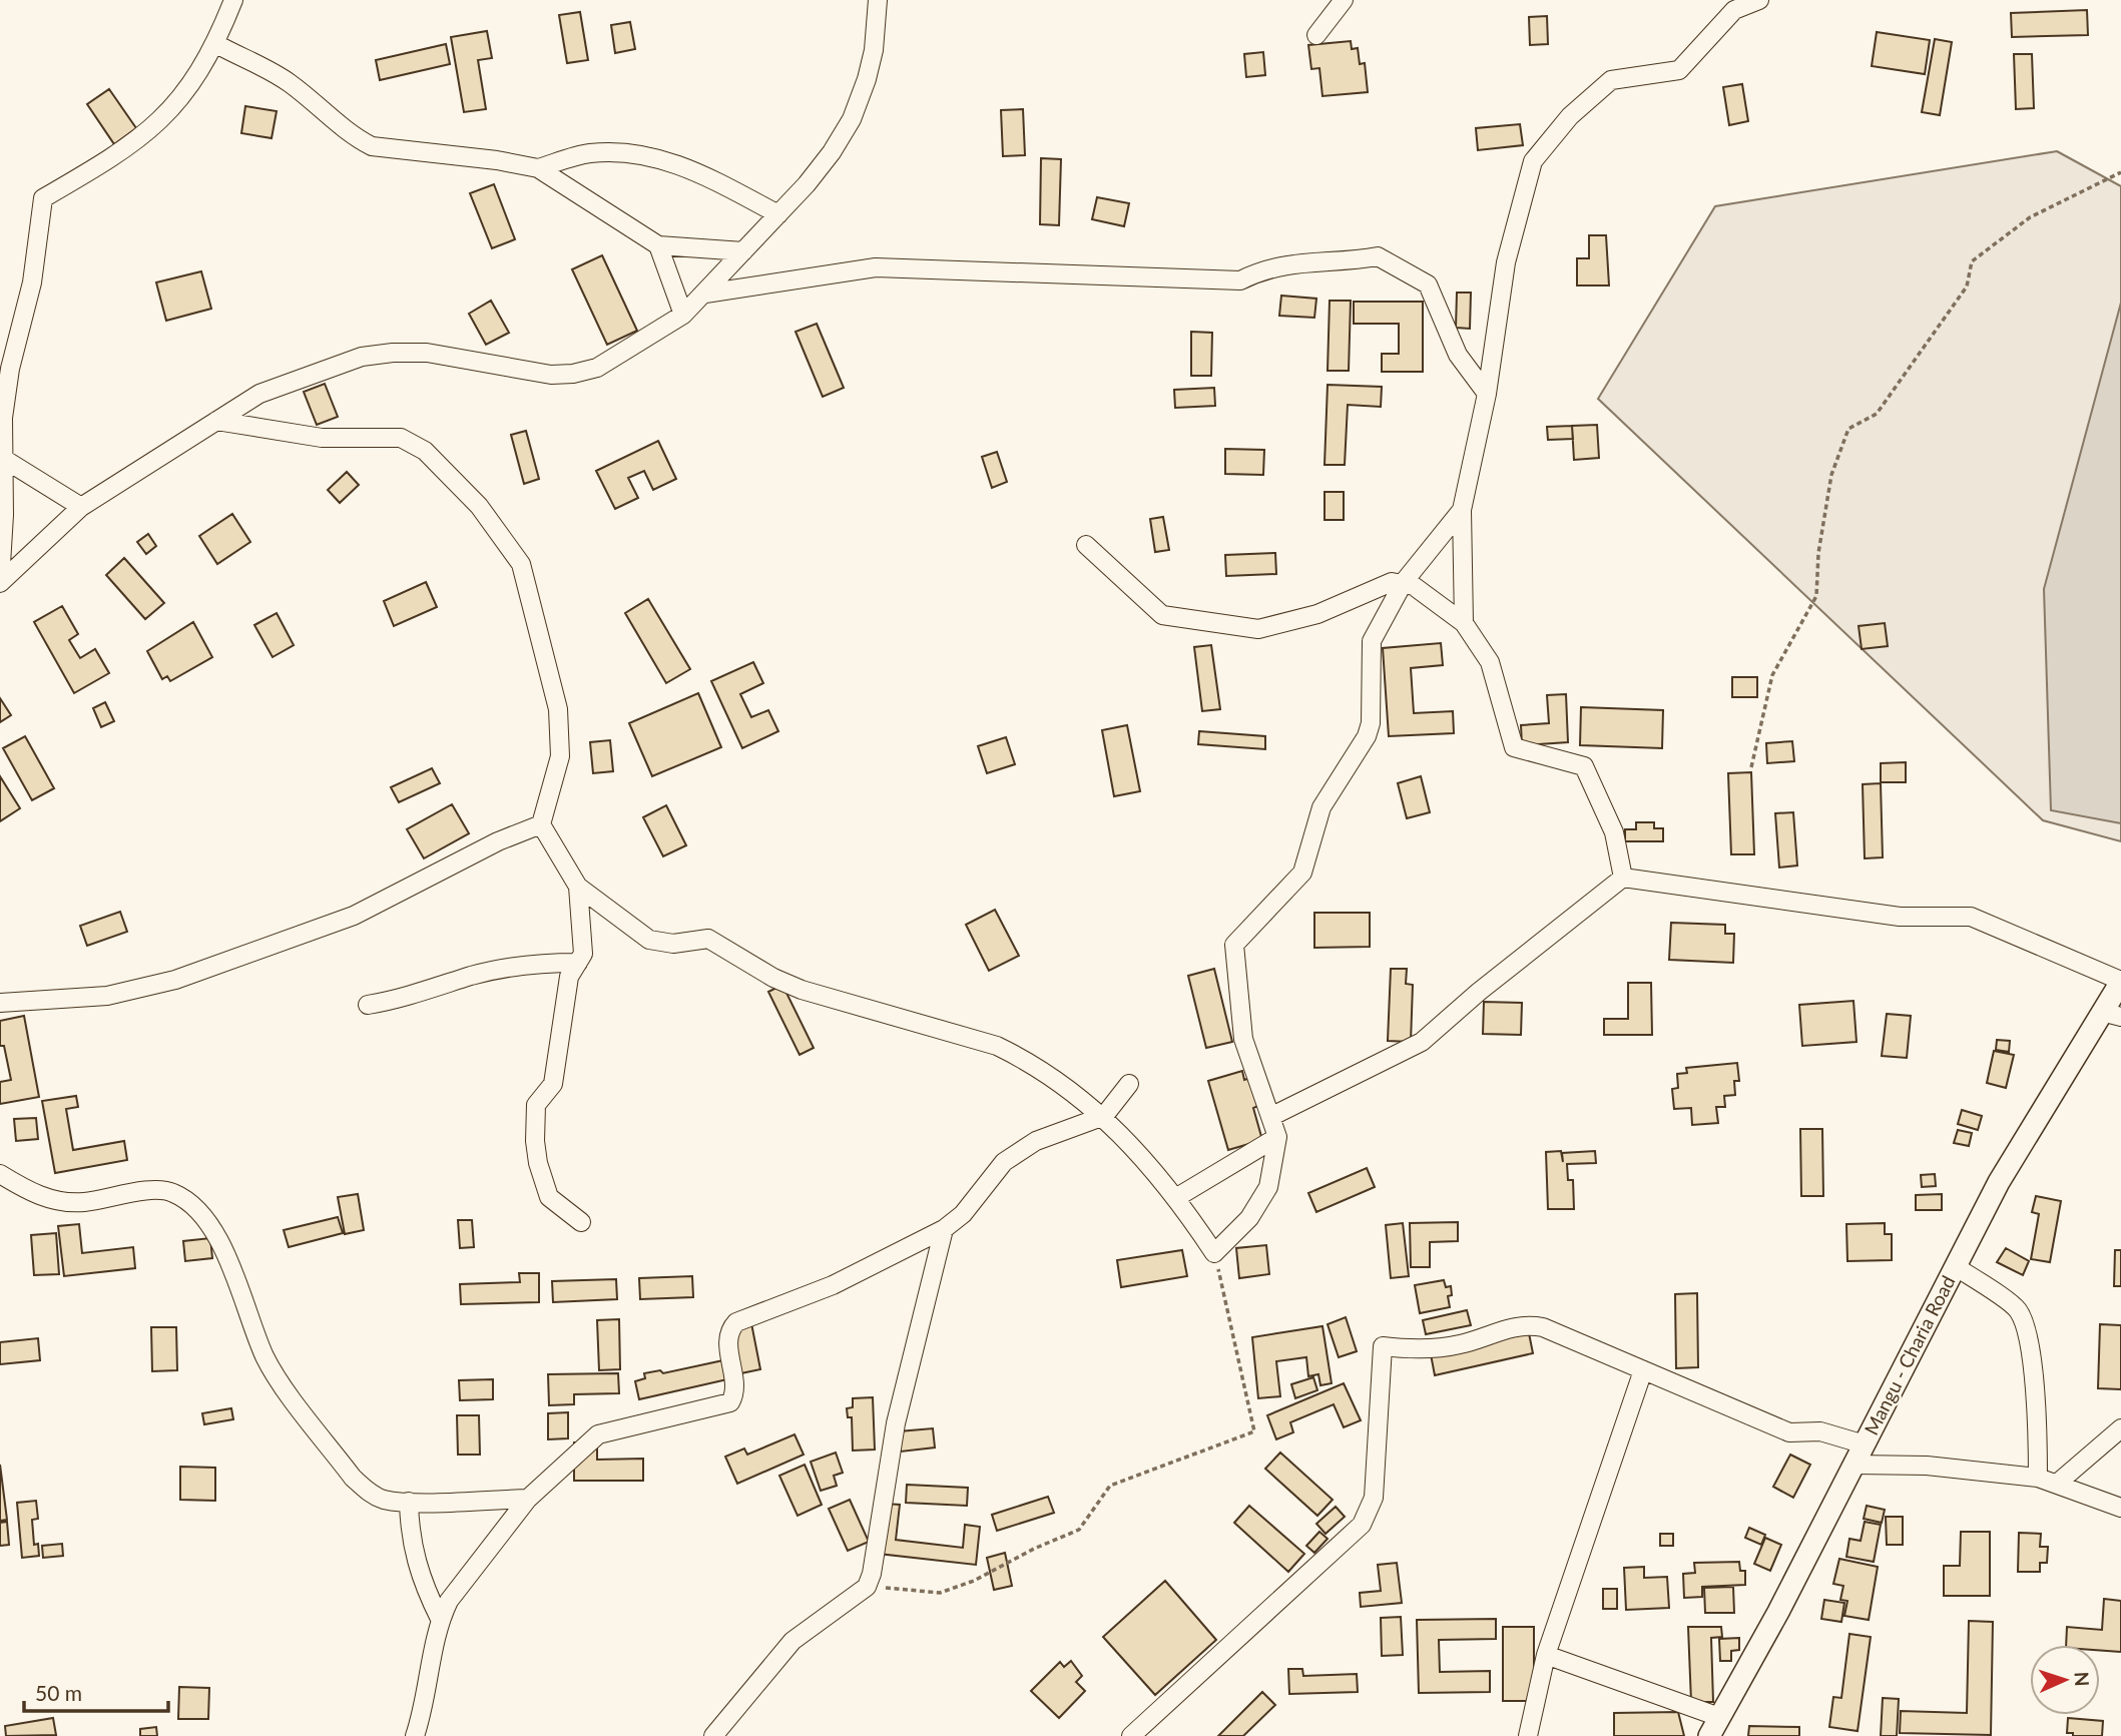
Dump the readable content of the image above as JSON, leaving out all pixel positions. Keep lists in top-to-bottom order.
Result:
{
  "streets": {
    "street": ["Mangu - Charia Road"]
  },
  "scale_bar": "50 m",
  "north": "right"
}
